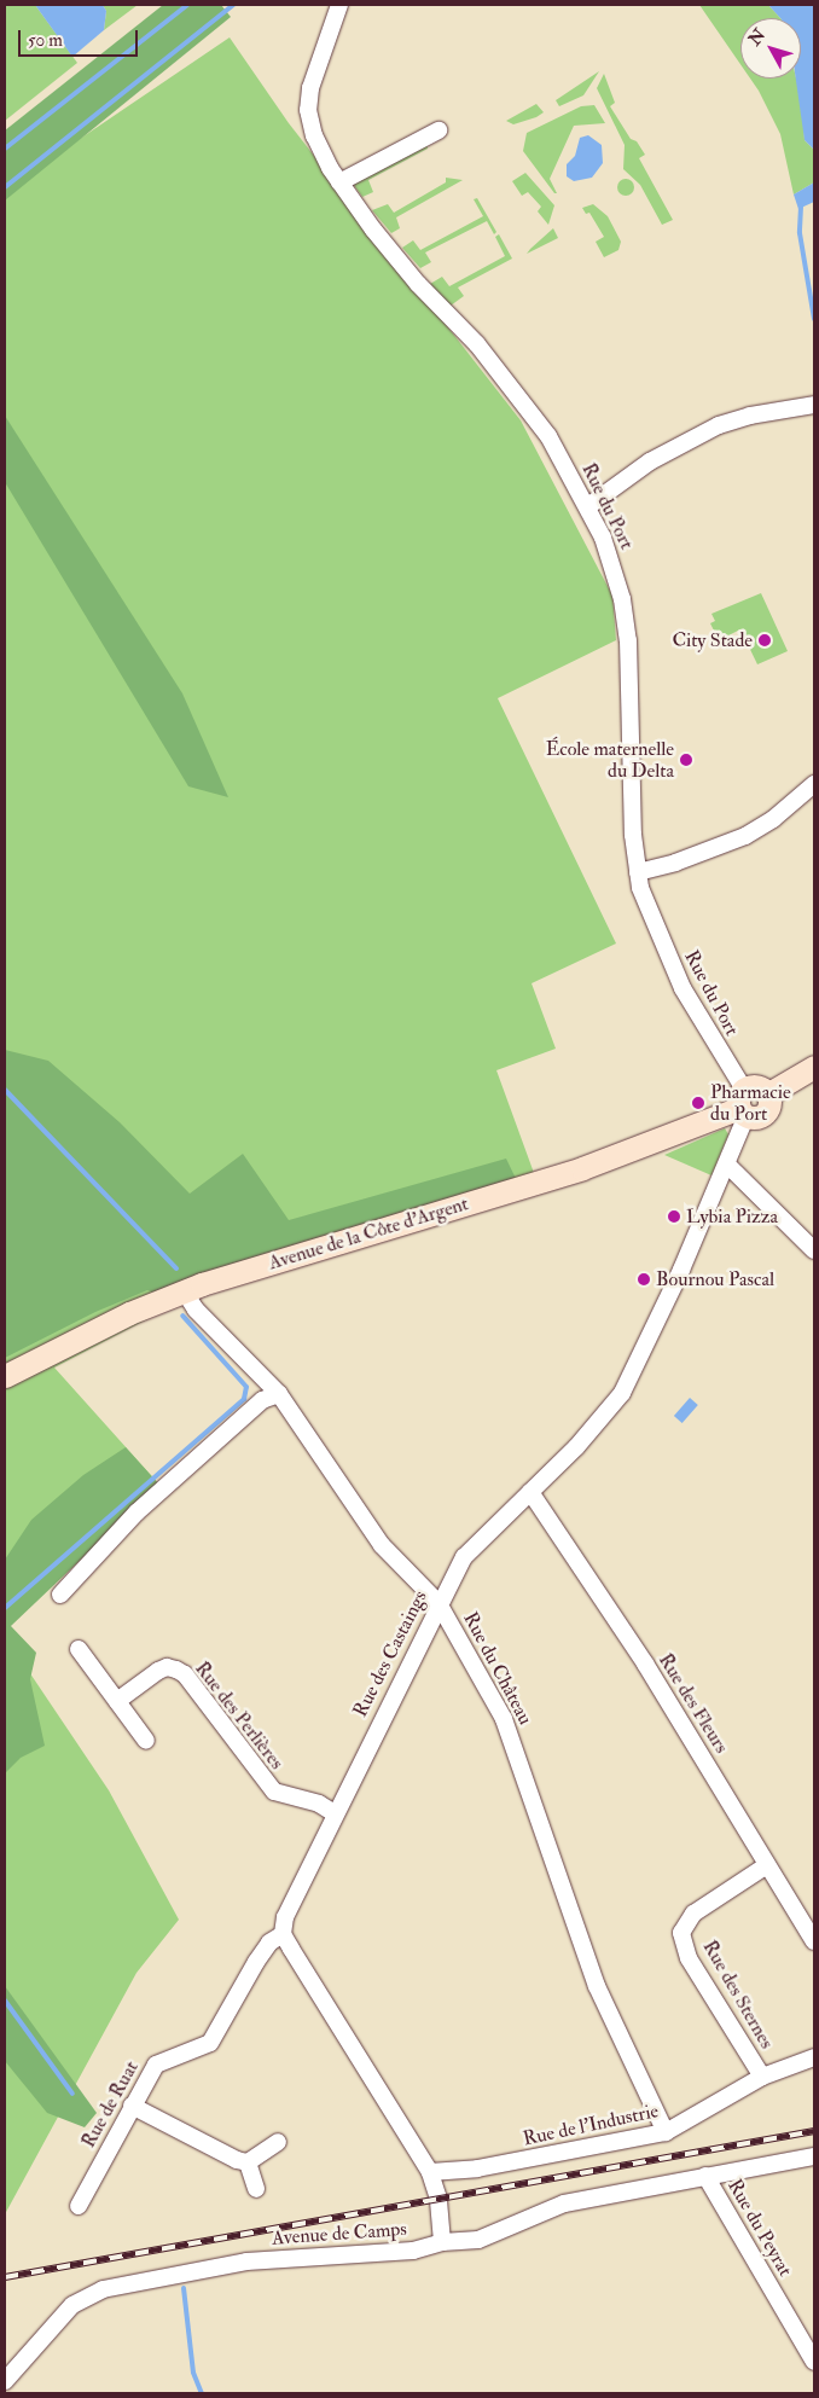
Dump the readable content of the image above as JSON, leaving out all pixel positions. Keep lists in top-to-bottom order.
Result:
{
  "streets": {
    "main road": ["Avenue de la Côte d'Argent"],
    "street": [
      "Rue du Port",
      "Rue des Castaings",
      "Rue du Château",
      "Rue des Fleurs",
      "Rue des Perlières",
      "Rue des Sternes",
      "Rue de Ruat",
      "Rue de l'Industrie",
      "Rue du Peyrat",
      "Avenue de Camps"
    ]
  },
  "crossings": [
    ["Rue du Port", "Avenue de la Côte d'Argent"],
    ["Rue du Port", "Rue des Castaings"],
    ["Avenue de la Côte d'Argent", "Rue des Castaings"],
    ["Avenue de la Côte d'Argent", "Rue du Château"],
    ["Rue des Castaings", "Rue du Château"],
    ["Rue des Castaings", "Rue des Fleurs"],
    ["Rue des Castaings", "Rue des Perlières"],
    ["Rue des Castaings", "Rue de Ruat"],
    ["Rue du Château", "Rue de l'Industrie"],
    ["Rue des Fleurs", "Rue des Sternes"],
    ["Rue des Sternes", "Rue de l'Industrie"],
    ["Rue du Peyrat", "Avenue de Camps"]
  ],
  "places": [
    "City Stade",
    "École maternelle du Delta",
    "Pharmacie du Port",
    "Lybia Pizza",
    "Bournou Pascal"
  ],
  "scale_bar": "50 m",
  "north": "top left"
}
